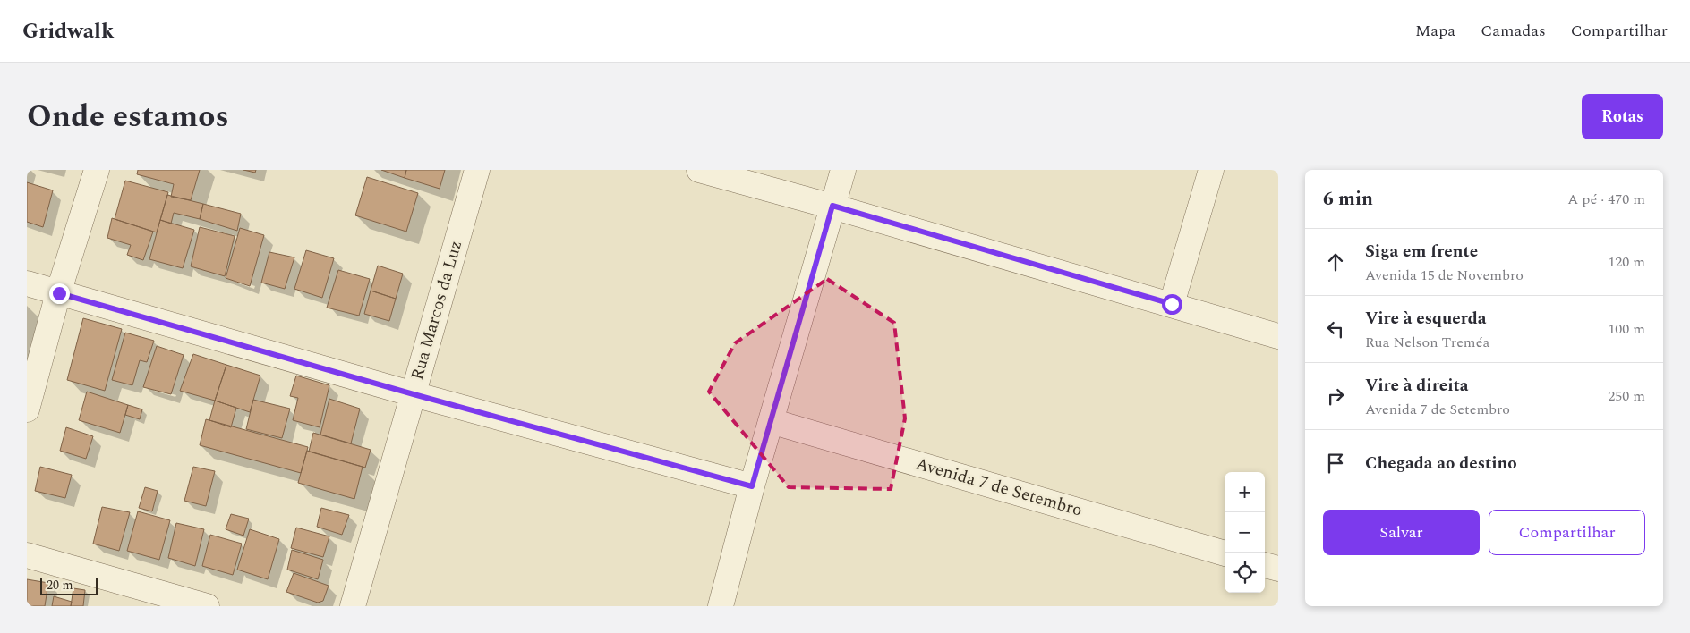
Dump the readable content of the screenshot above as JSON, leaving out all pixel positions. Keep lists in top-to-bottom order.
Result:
{
  "streets": {
    "street": ["Rua Marcos da Luz", "Avenida 7 de Setembro"]
  },
  "scale_bar": "20 m",
  "page": {
    "header": "Gridwalk",
    "nav": ["Mapa", "Camadas", "Compartilhar"],
    "title": "Onde estamos",
    "buttons": [
      "Rotas",
      ["Salvar", "Compartilhar"]
    ],
    "heading": ["6 min", "A pé · 470 m"],
    "list": [
      ["Siga em frente", "Avenida 15 de Novembro", "120 m"],
      ["Vire à esquerda", "Rua Nelson Treméa", "100 m"],
      ["Vire à direita", "Avenida 7 de Setembro", "250 m"],
      "Chegada ao destino"
    ],
    "map_buttons": ["+", "−"],
    "scale": "20 m"
  }
}
